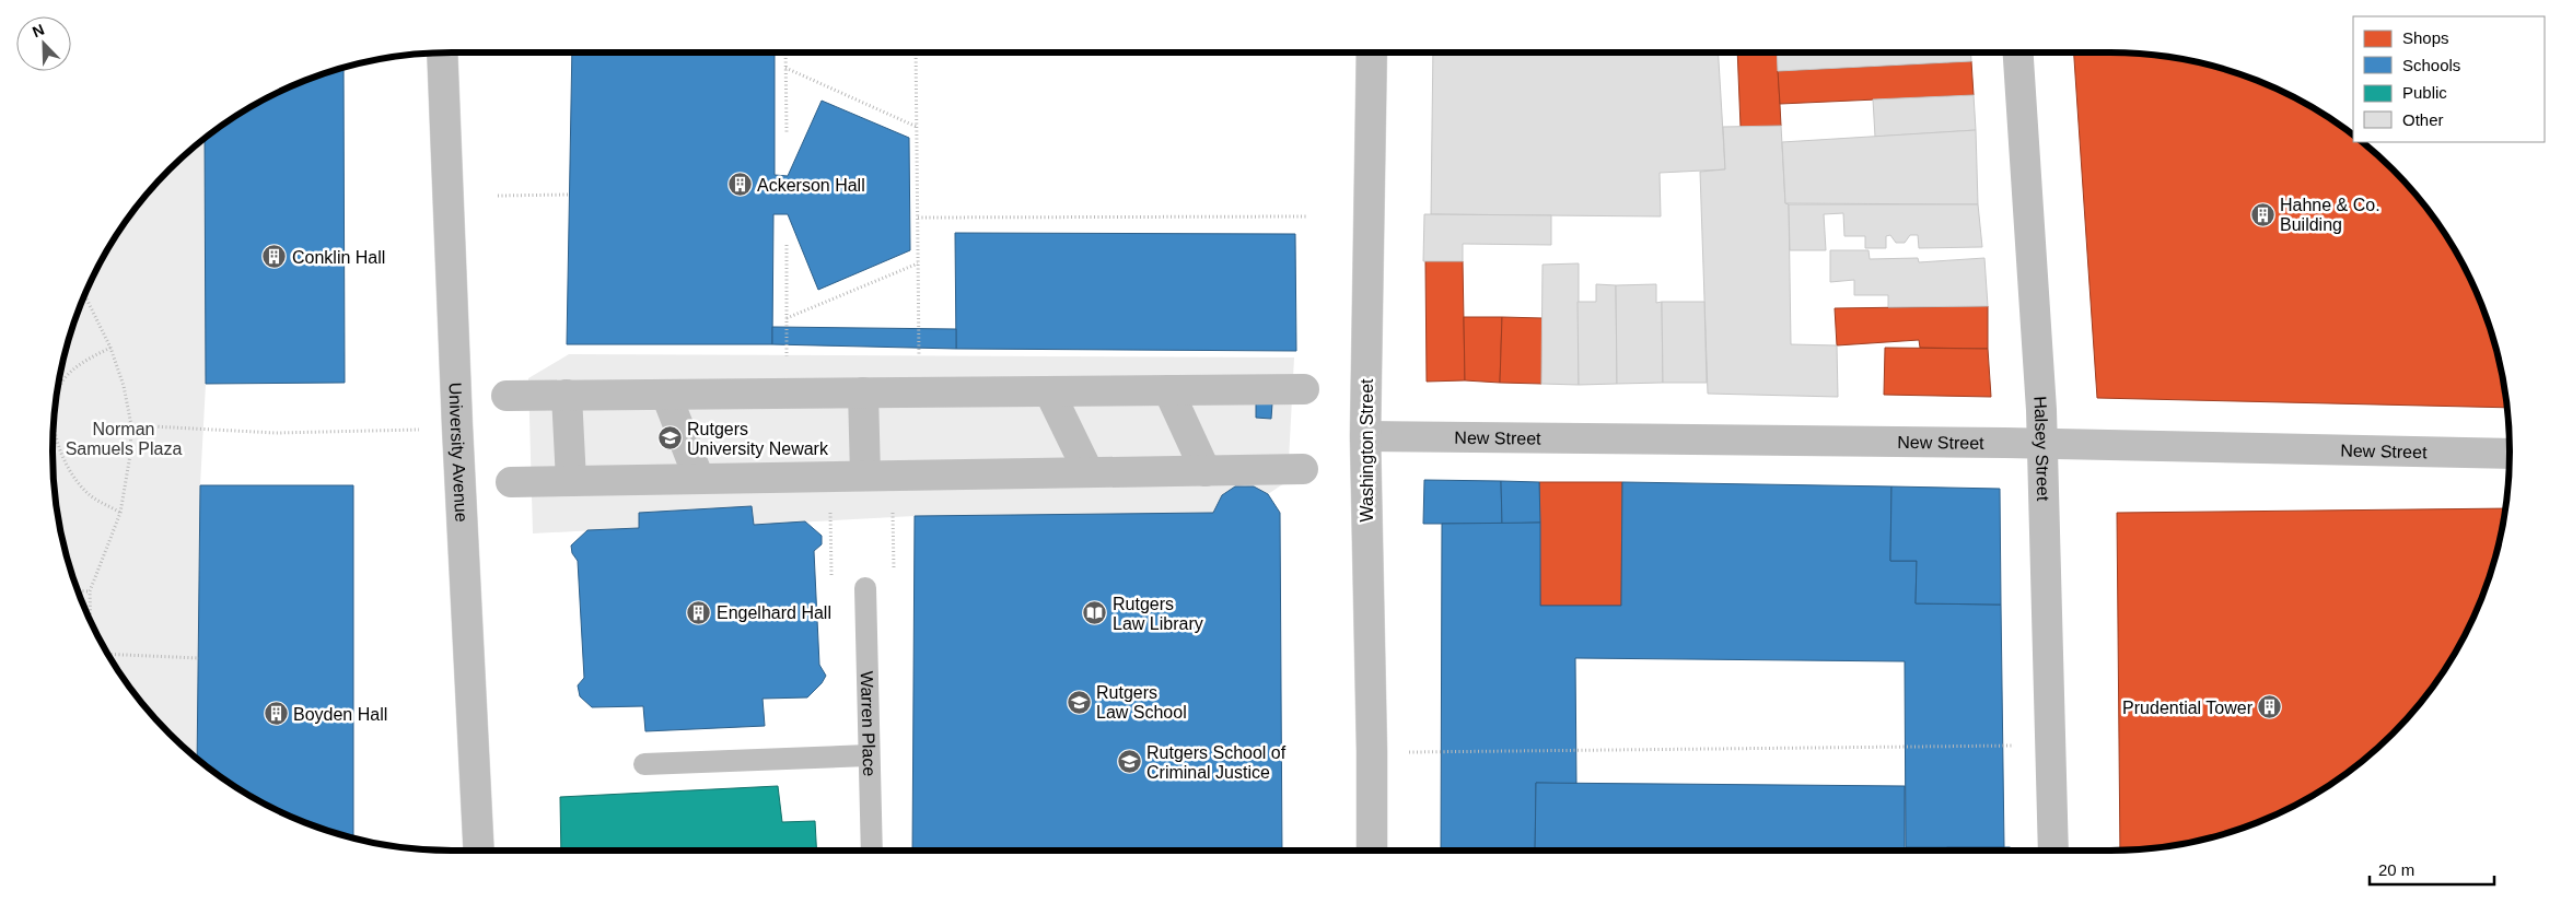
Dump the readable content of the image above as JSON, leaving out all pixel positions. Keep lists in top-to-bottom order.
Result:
{
  "streets": {
    "street": [
      "New Street",
      "Halsey Street",
      "Washington Street",
      "University Avenue"
    ],
    "lane": ["Warren Place"]
  },
  "crossings": [
    ["New Street", "Halsey Street"],
    ["New Street", "Washington Street"]
  ],
  "parks": ["Norman Samuels Plaza"],
  "places": {
    "building": [
      "Ackerson Hall",
      "Hahne & Co. Building",
      "Conklin Hall",
      "Engelhard Hall",
      "Prudential Tower",
      "Boyden Hall"
    ],
    "school or university": ["Rutgers University Newark", "Rutgers Law School", "Rutgers School of Criminal Justice"],
    "library": ["Rutgers Law Library"]
  },
  "legend": [
    "Shops",
    "Schools",
    "Public",
    "Other"
  ],
  "scale_bar": "20 m",
  "north": "top left"
}
